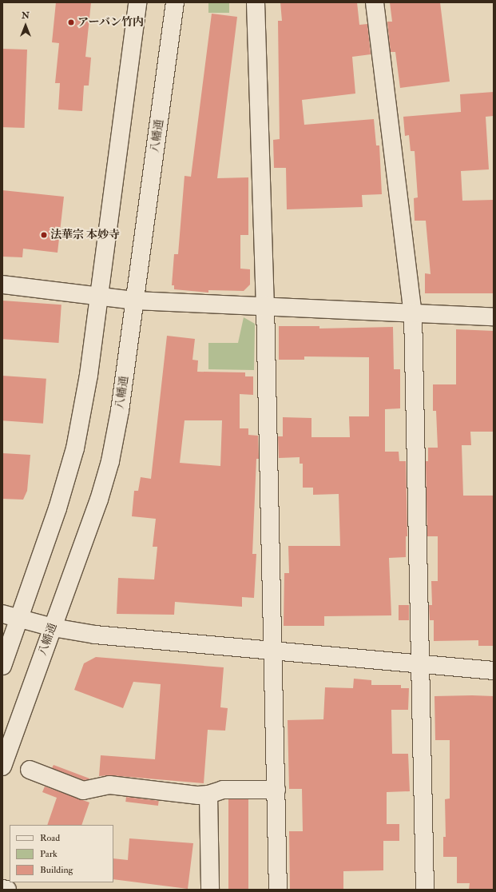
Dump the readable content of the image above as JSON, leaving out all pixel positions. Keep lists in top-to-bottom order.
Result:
{
  "streets": {
    "street": ["八幡通"]
  },
  "places": ["アーバン竹内", "法華宗 本妙寺"],
  "legend": ["Road", "Park", "Building"],
  "north": "top"
}
